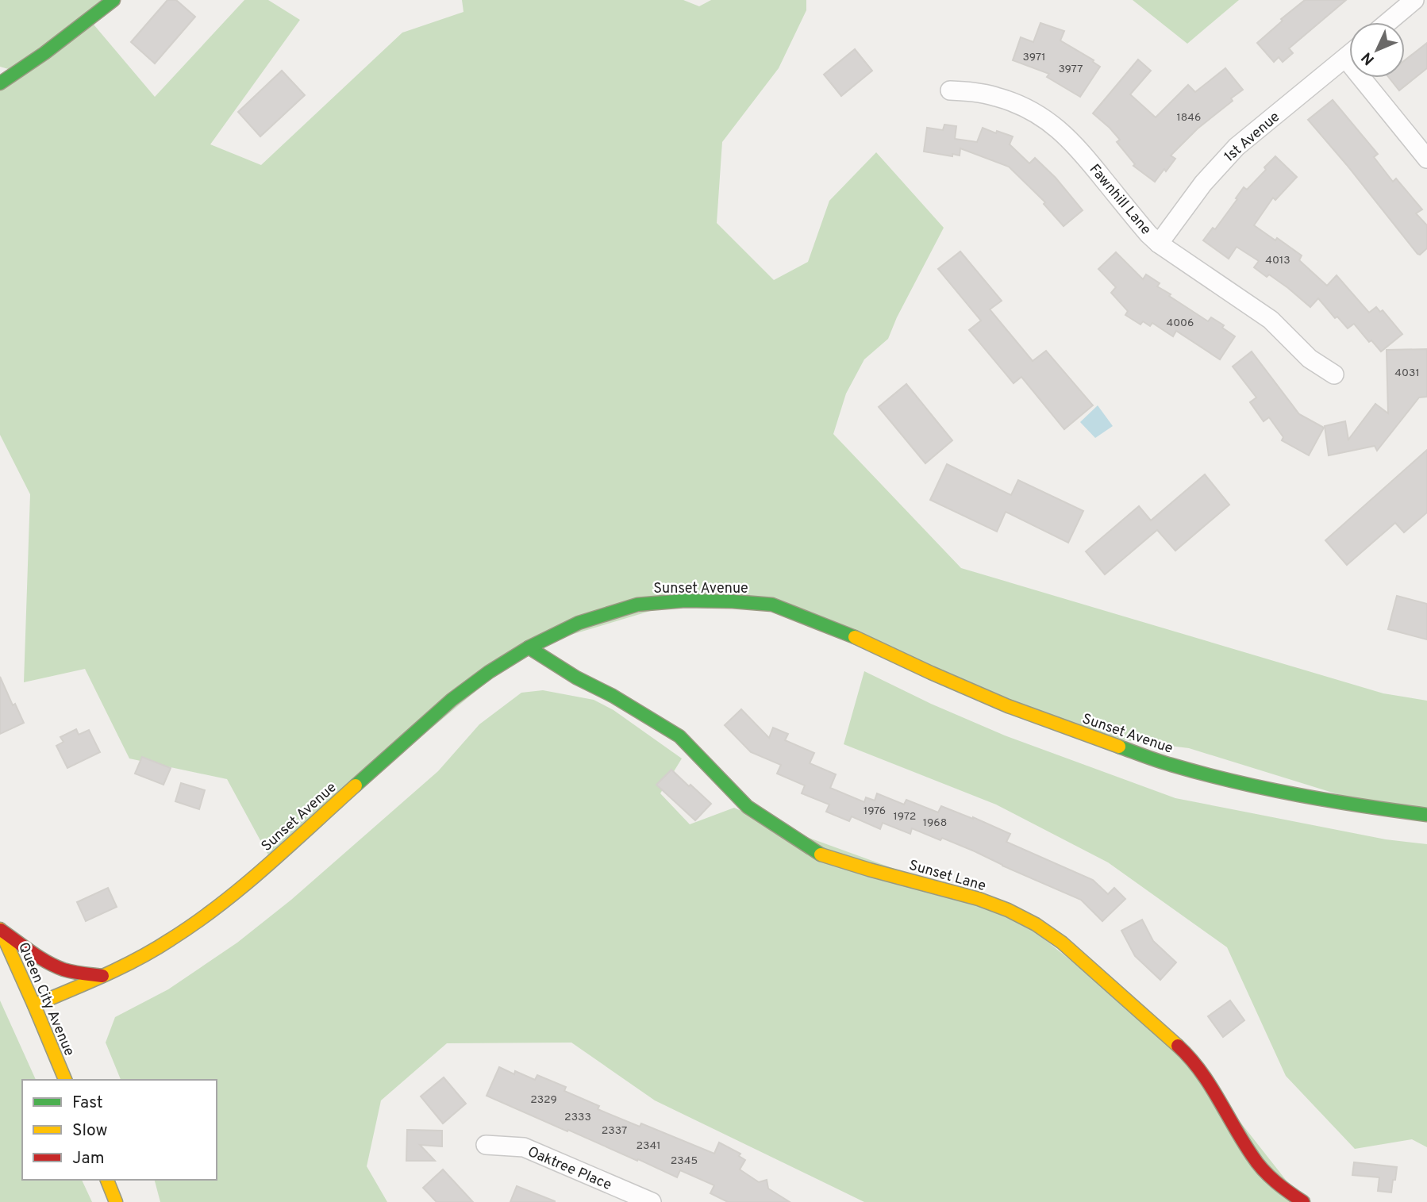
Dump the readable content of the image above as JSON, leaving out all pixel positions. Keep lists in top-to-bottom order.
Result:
{
  "streets": {
    "street": [
      "1st Avenue",
      "Fawnhill Lane",
      "Sunset Avenue",
      "Sunset Lane",
      "Queen City Avenue",
      "Oaktree Place"
    ]
  },
  "crossings": [
    ["1st Avenue", "Fawnhill Lane"],
    ["Sunset Avenue", "Sunset Lane"],
    ["Sunset Avenue", "Queen City Avenue"]
  ],
  "house_numbers": [
    "3971",
    "3977",
    "1846",
    "4013",
    "4006",
    "4031",
    "1976",
    "1972",
    "1968",
    "2329",
    "2333",
    "2337",
    "2341",
    "2345"
  ],
  "legend": ["Fast", "Slow", "Jam"],
  "north": "bottom left"
}
